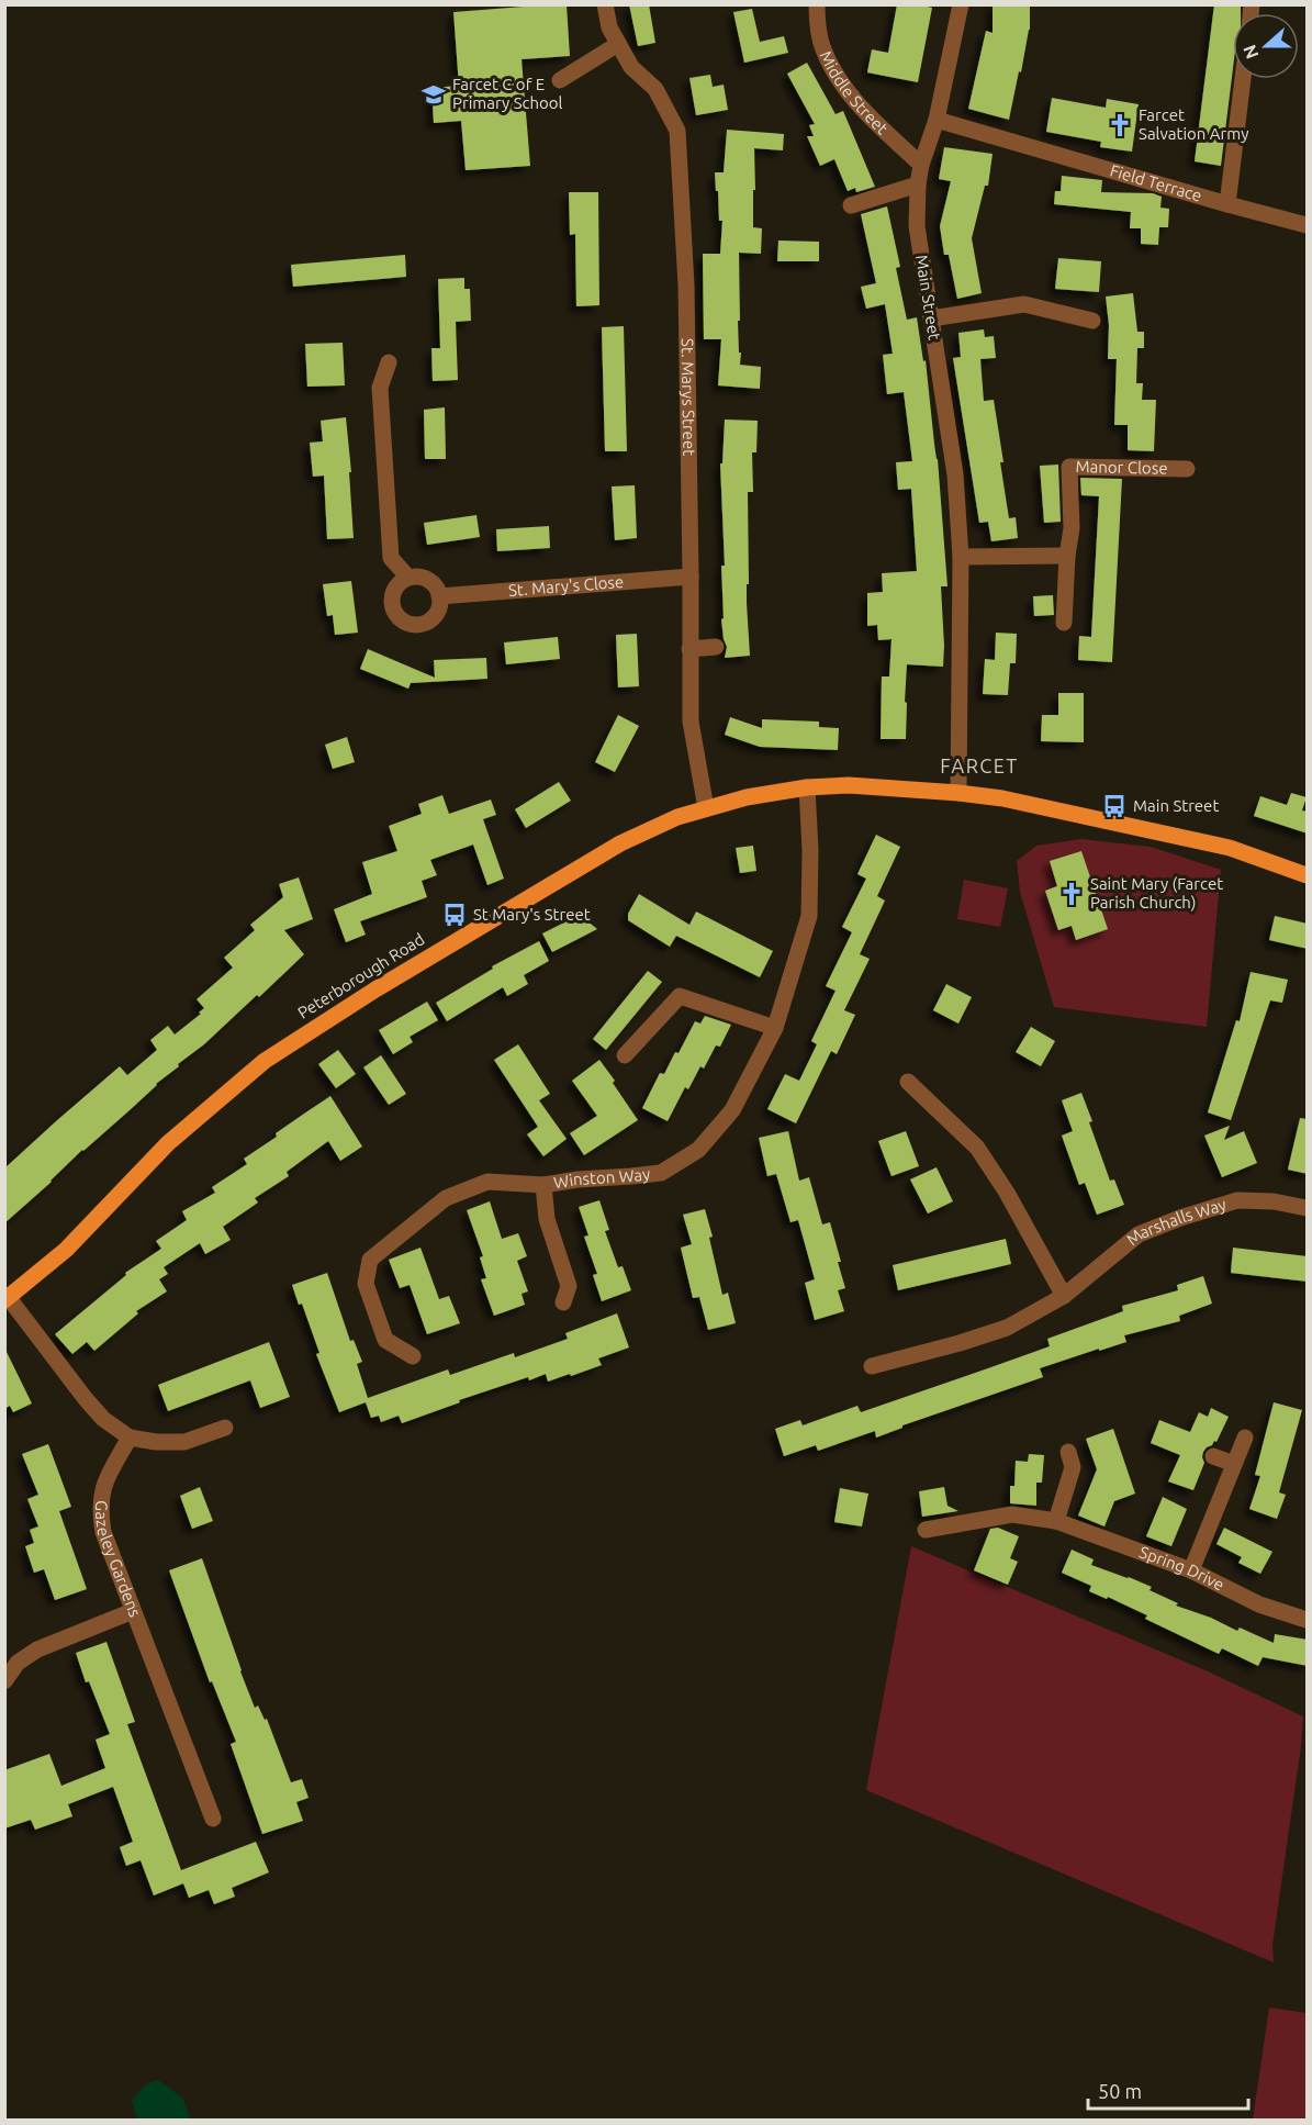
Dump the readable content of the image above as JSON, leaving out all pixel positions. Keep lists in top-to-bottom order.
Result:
{
  "streets": {
    "main road": ["Peterborough Road"],
    "street": [
      "Middle Street",
      "Field Terrace",
      "Main Street",
      "St. Marys Street",
      "Manor Close",
      "St. Mary's Close",
      "Winston Way",
      "Marshalls Way",
      "Gazeley Gardens",
      "Spring Drive"
    ]
  },
  "crossings": [
    ["Middle Street", "Main Street"],
    ["Field Terrace", "Main Street"],
    ["Main Street", "Peterborough Road"],
    ["St. Marys Street", "St. Mary's Close"],
    ["St. Marys Street", "Peterborough Road"],
    ["Peterborough Road", "Winston Way"]
  ],
  "districts": ["FARCET"],
  "places": {
    "school or university": ["Farcet C of E Primary School"],
    "church": ["Farcet Salvation Army", "Saint Mary (Farcet Parish Church)"],
    "bus stop": ["Main Street", "St Mary's Street"]
  },
  "scale_bar": "50 m",
  "north": "left"
}
